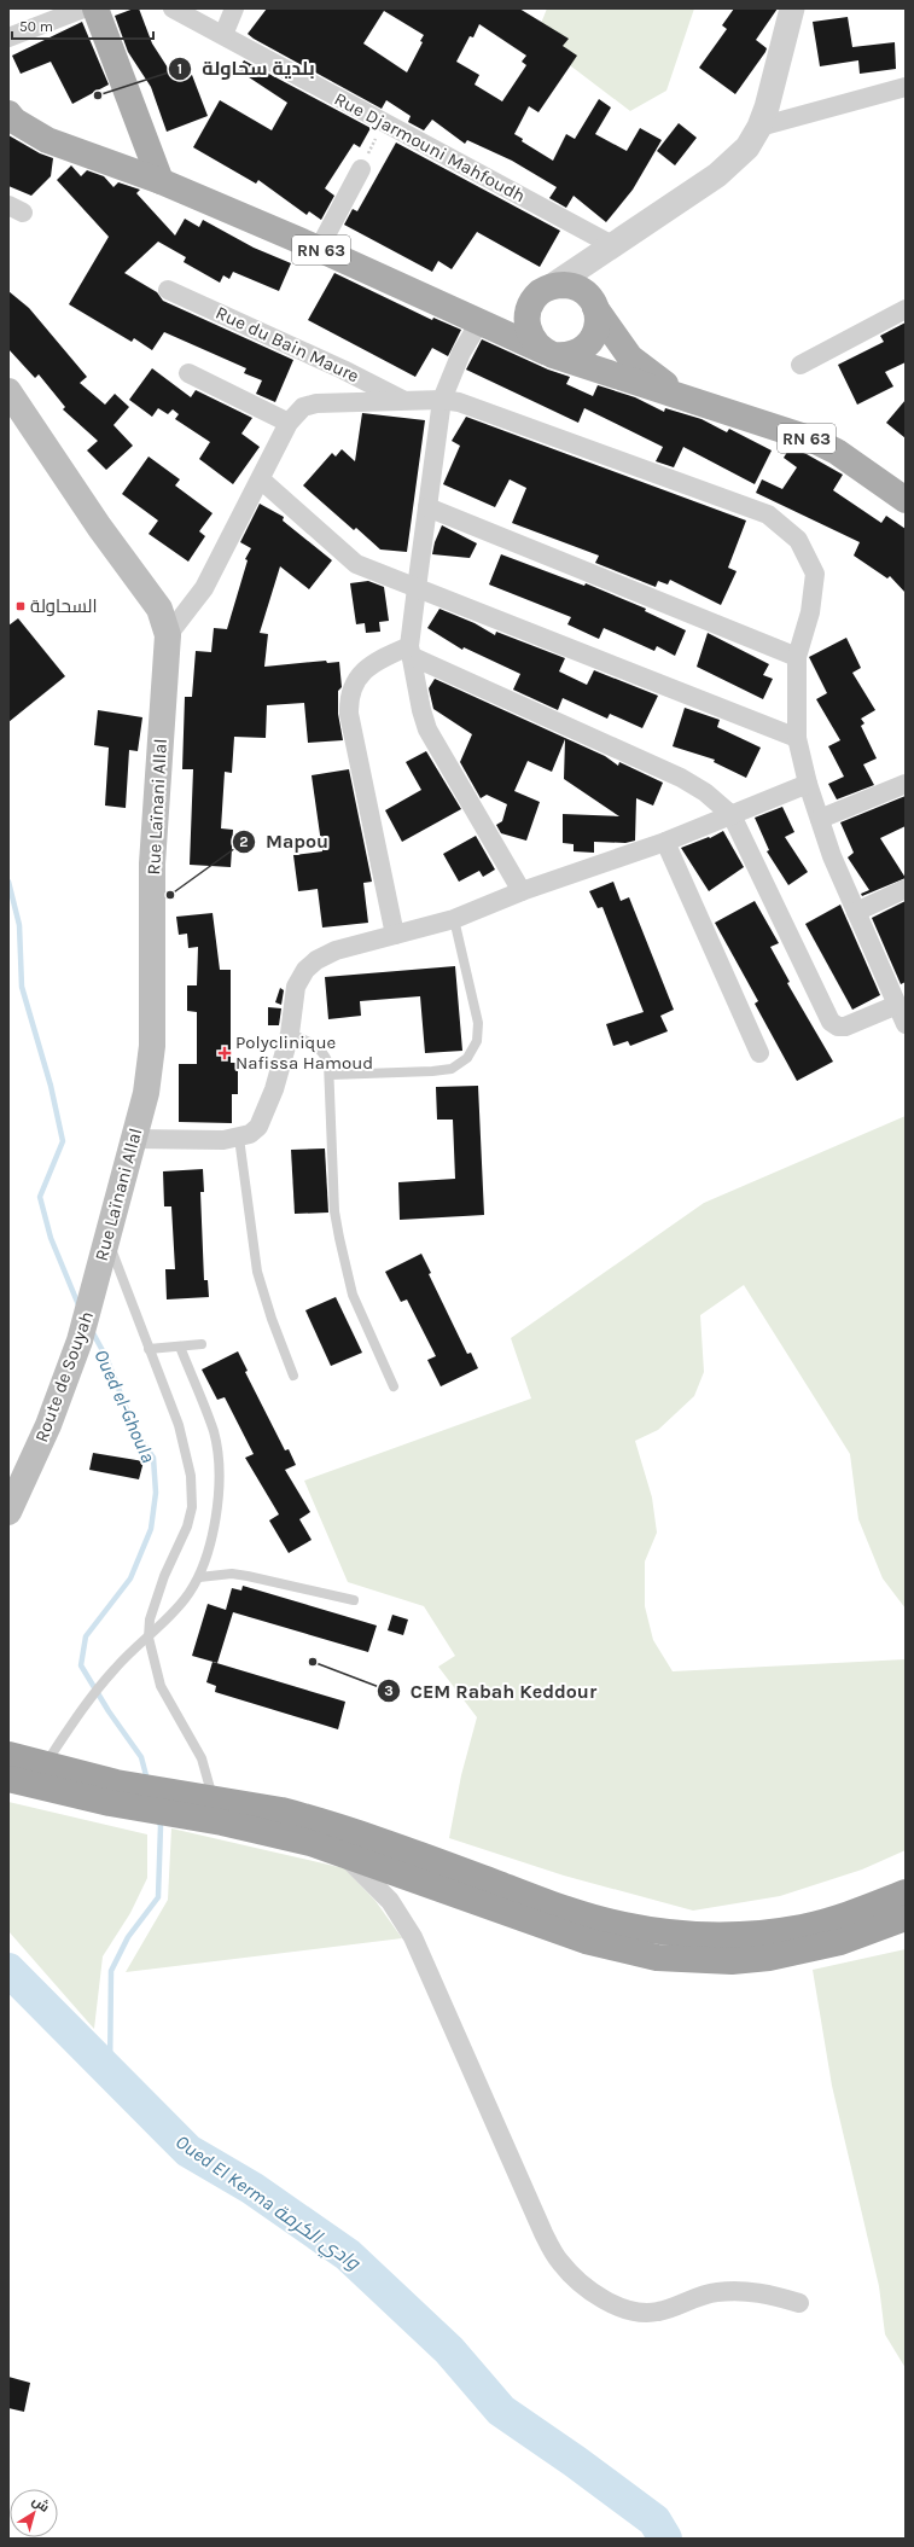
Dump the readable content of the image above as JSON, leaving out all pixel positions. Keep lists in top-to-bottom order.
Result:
{
  "streets": {
    "main road": ["RN 63", "Rue Laïnani Allal", "Route de Souyah"],
    "street": ["Rue Djarmouni Mahfoudh", "Rue du Bain Maure"]
  },
  "crossings": [
    ["Rue Laïnani Allal", "Route de Souyah"]
  ],
  "water": ["Oued el-Ghoula", "Oued El Kerma وادي الكرمة"],
  "places": {
    "other": ["بلدية سحاولة", "Mapou", "CEM Rabah Keddour"],
    "transit": ["السحاولة"],
    "health": ["Polyclinique Nafissa Hamoud"]
  },
  "scale_bar": "50 m",
  "north": "top right"
}
